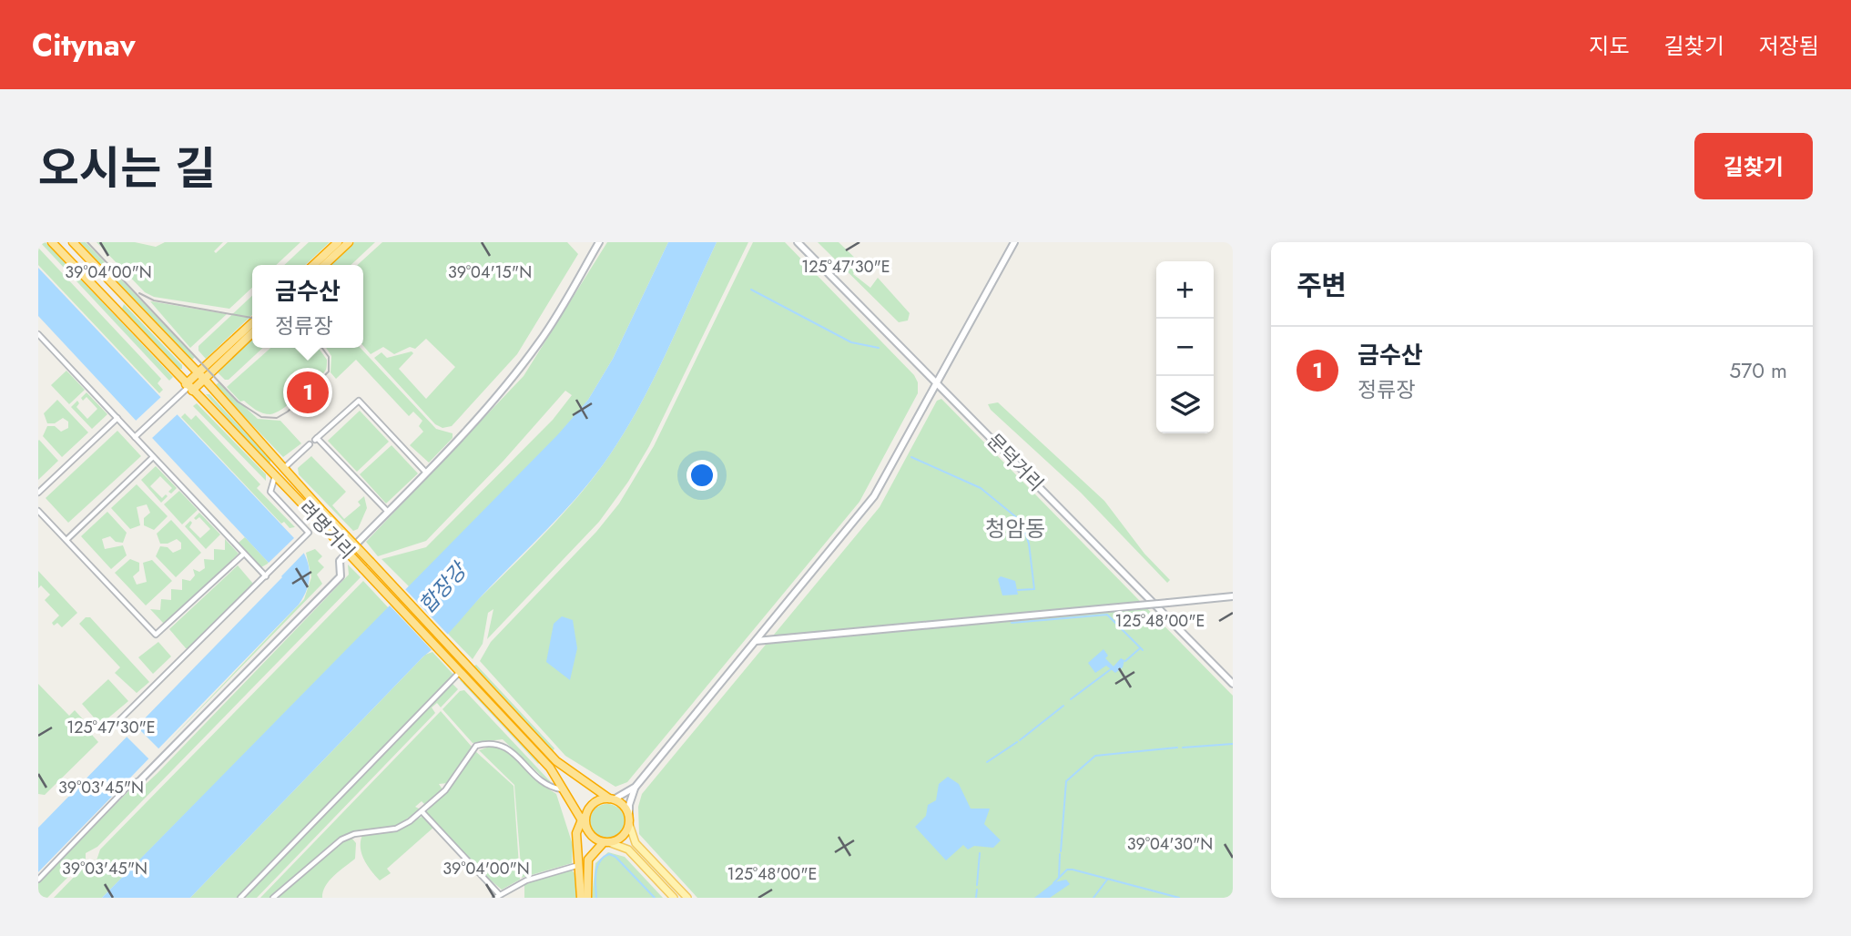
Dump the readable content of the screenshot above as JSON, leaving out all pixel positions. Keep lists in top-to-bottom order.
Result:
{
  "streets": {
    "highway": ["려명거리"],
    "street": ["문덕거리"]
  },
  "districts": ["청암동"],
  "water": ["합장강"],
  "page": {
    "header": "Citynav",
    "nav": ["지도", "길찾기", "저장됨"],
    "title": "오시는 길",
    "buttons": "길찾기",
    "heading": "주변",
    "map_buttons": ["+", "−"],
    "popup": ["금수산", "정류장"],
    "list": [
      {
        "mark": "1",
        "name": "금수산",
        "note": "정류장",
        "value": "570 m"
      }
    ],
    "pins": "1"
  },
  "coordinates": [
    "125°47'30\"E",
    "39°04'00\"N",
    "39°04'15\"N",
    "125°48'00\"E",
    "39°03'45\"N",
    "39°04'30\"N"
  ]
}
